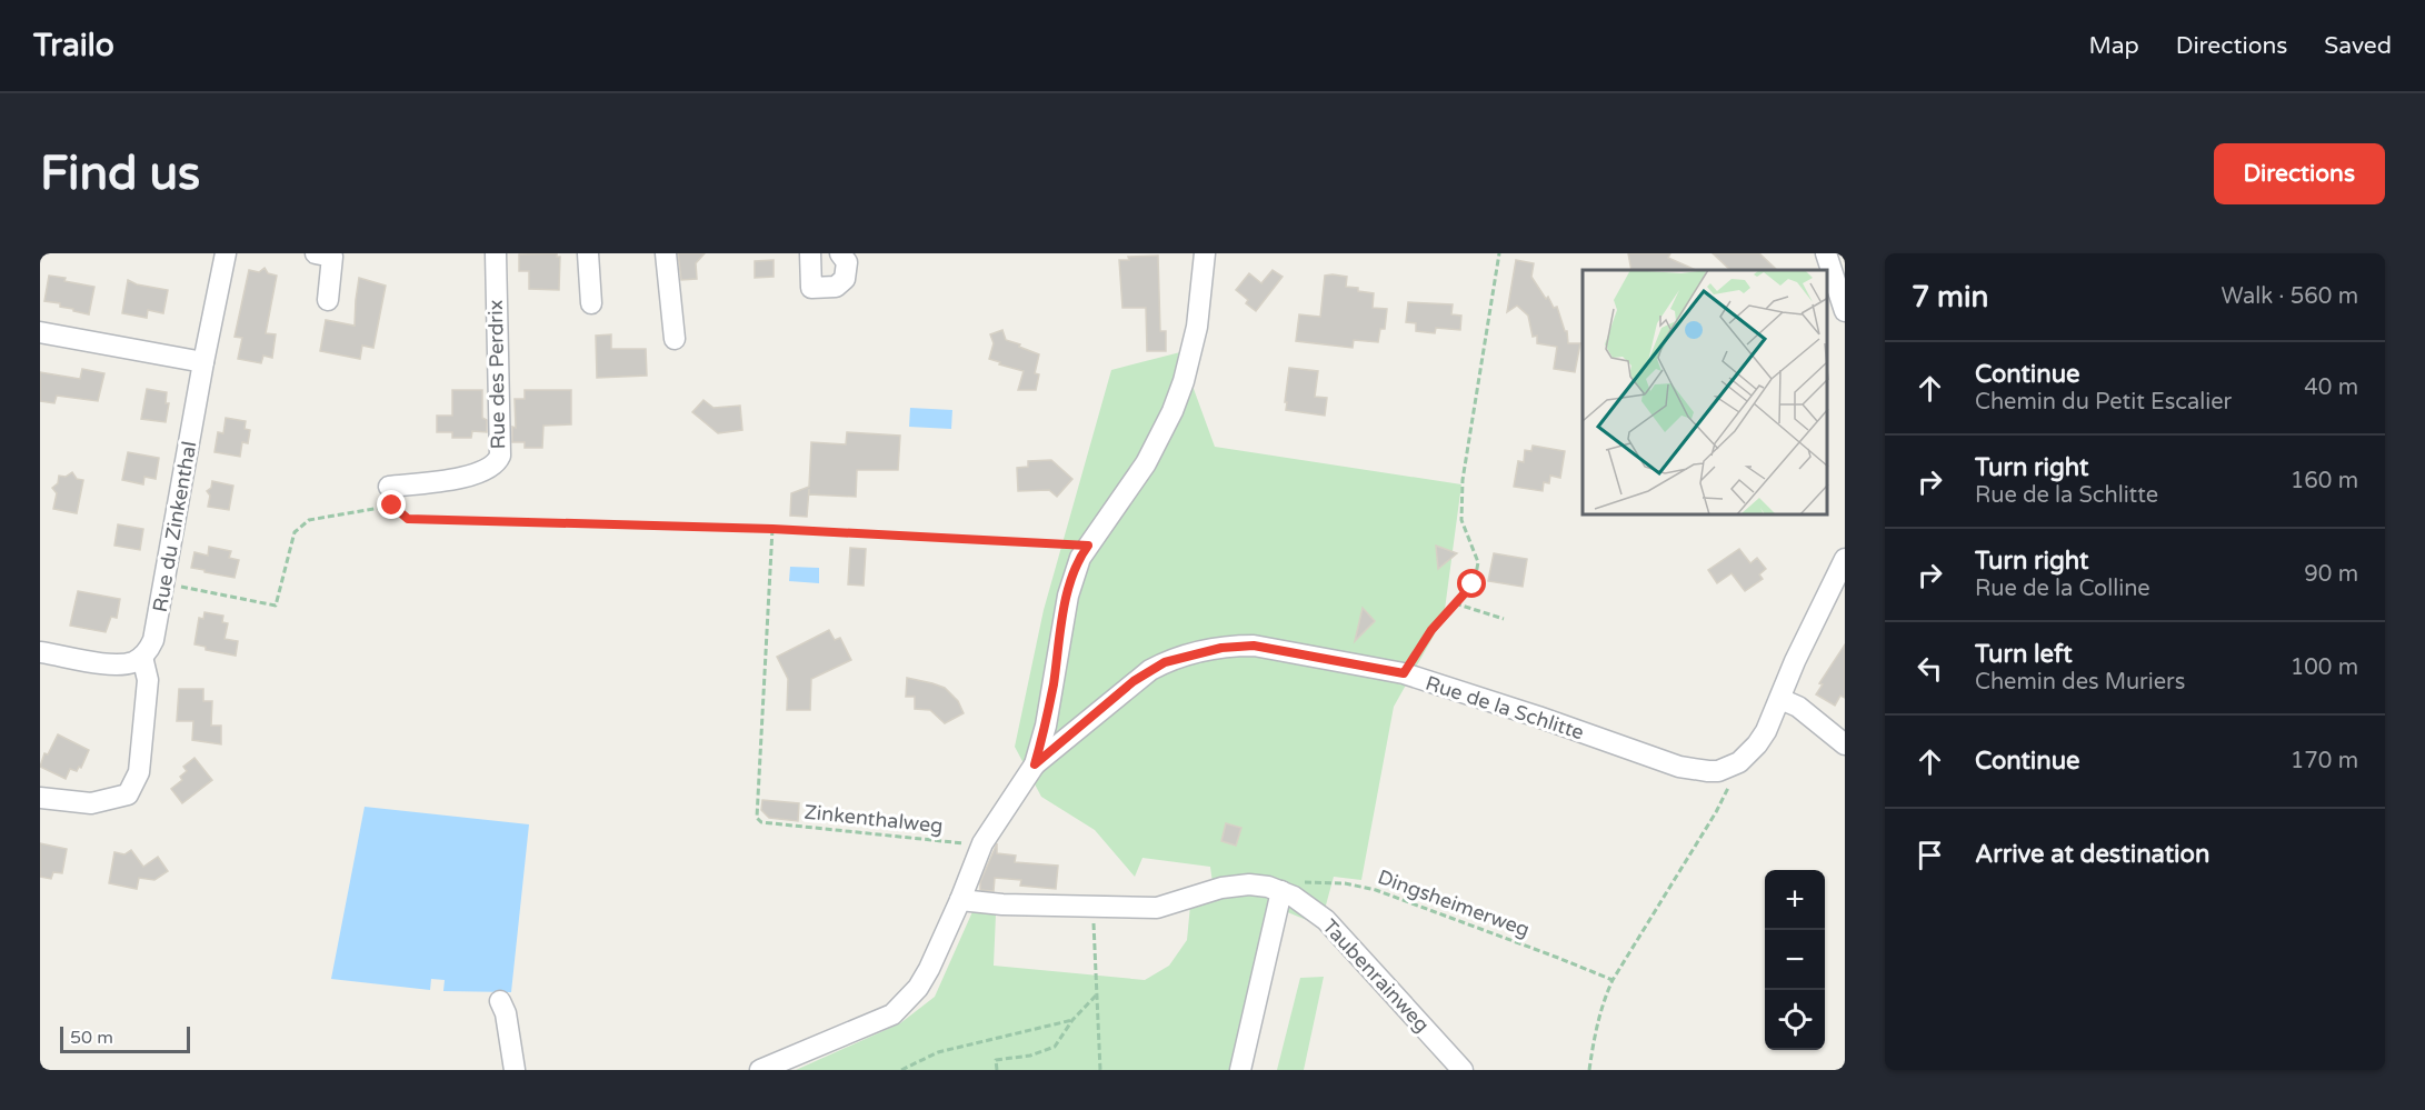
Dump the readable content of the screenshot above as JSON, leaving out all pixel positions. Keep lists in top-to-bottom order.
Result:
{
  "streets": {
    "street": [
      "Rue des Perdrix",
      "Rue du Zinkenthal",
      "Rue de la Schlitte",
      "Taubenrainweg"
    ],
    "path": ["Zinkenthalweg", "Dingsheimerweg"]
  },
  "crossings": [
    ["Dingsheimerweg", "Taubenrainweg"]
  ],
  "scale_bar": "50 m",
  "page": {
    "header": "Trailo",
    "nav": ["Map", "Directions", "Saved"],
    "buttons": "Directions",
    "title": "Find us",
    "heading": ["7 min", "Walk · 560 m"],
    "list": [
      ["Continue", "Chemin du Petit Escalier", "40 m"],
      ["Turn right", "Rue de la Schlitte", "160 m"],
      ["Turn right", "Rue de la Colline", "90 m"],
      ["Turn left", "Chemin des Muriers", "100 m"],
      ["Continue", "170 m"],
      "Arrive at destination"
    ],
    "map_buttons": ["+", "−"],
    "scale": "50 m"
  }
}
